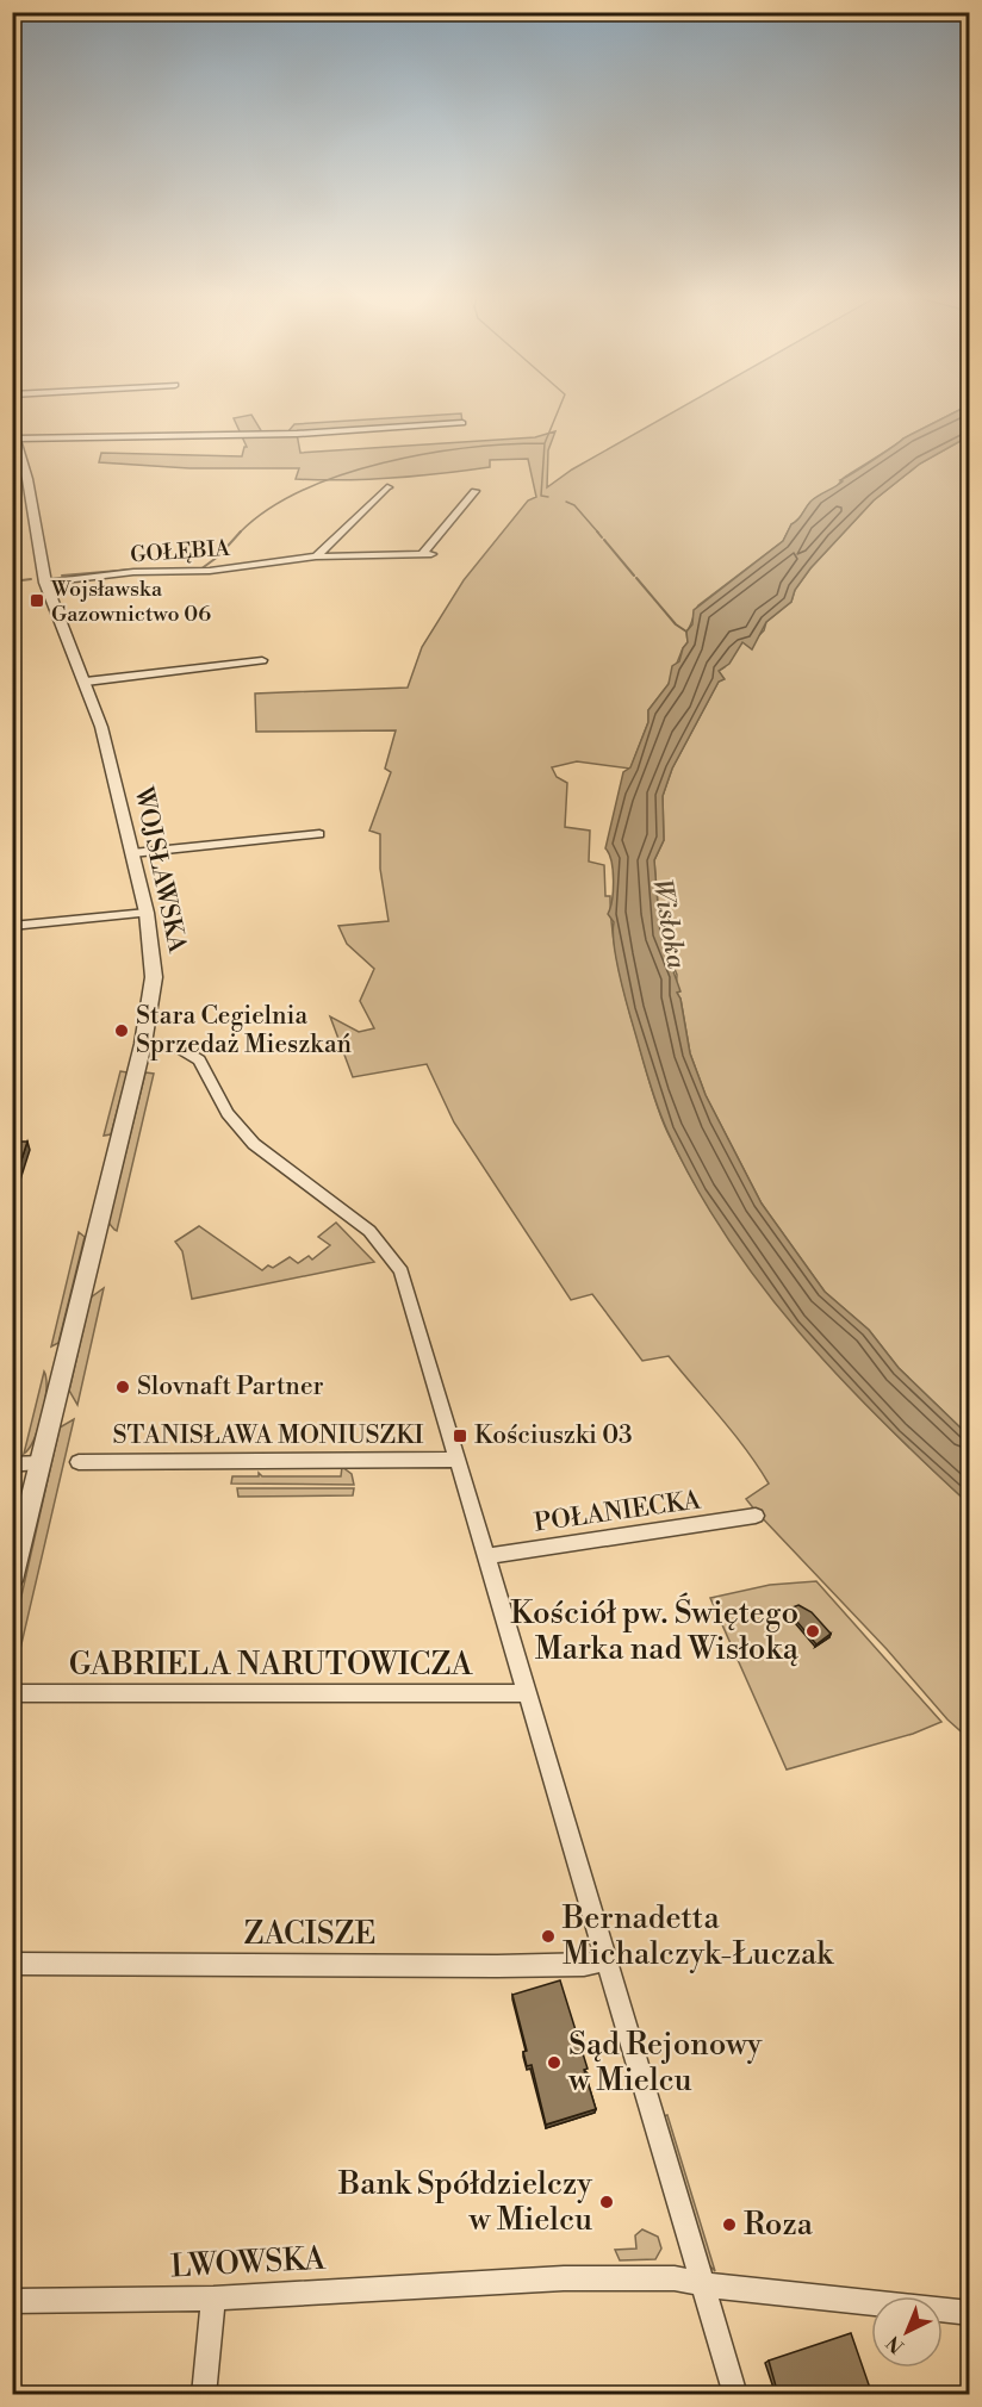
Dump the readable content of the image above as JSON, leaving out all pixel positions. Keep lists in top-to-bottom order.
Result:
{
  "streets": {
    "street": [
      "GOŁĘBIA",
      "WOJSŁAWSKA",
      "STANISŁAWA MONIUSZKI",
      "POŁANIECKA",
      "GABRIELA NARUTOWICZA",
      "ZACISZE",
      "LWOWSKA"
    ]
  },
  "crossings": [
    ["GOŁĘBIA", "WOJSŁAWSKA"]
  ],
  "water": ["Wisłoka"],
  "places": {
    "transit": ["Wojsławska Gazownictwo 06", "Kościuszki 03"],
    "other": [
      "Stara Cegielnia Sprzedaż Mieszkań",
      "Slovnaft Partner",
      "Kościół pw. Świętego Marka nad Wisłoką",
      "Bernadetta Michalczyk-Łuczak",
      "Sąd Rejonowy w Mielcu",
      "Bank Spółdzielczy w Mielcu",
      "Roza"
    ]
  },
  "north": "bottom left"
}
